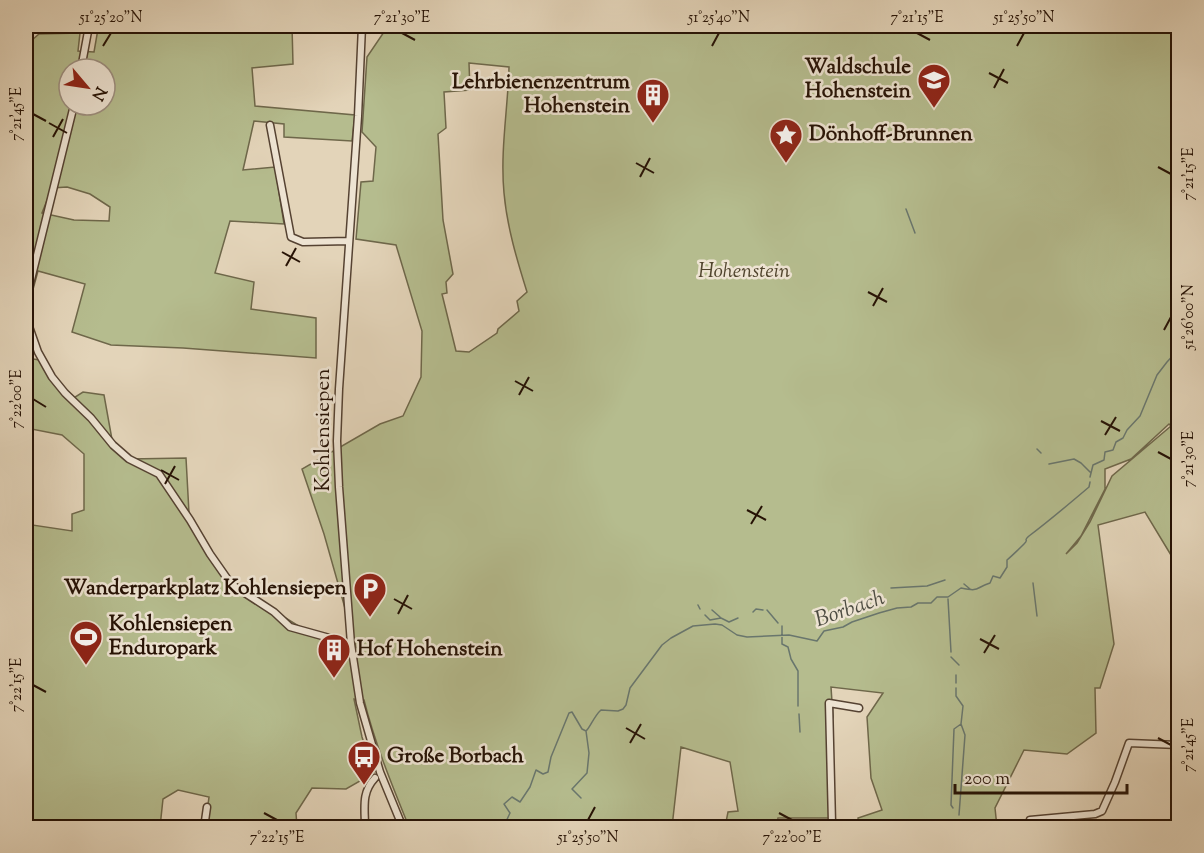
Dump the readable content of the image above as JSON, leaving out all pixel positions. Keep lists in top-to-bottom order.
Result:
{
  "streets": {
    "street": ["Kohlensiepen"]
  },
  "water": ["Borbach"],
  "parks": ["Hohenstein"],
  "places": {
    "school or university": ["Waldschule Hohenstein"],
    "building": ["Lehrbienenzentrum Hohenstein", "Hof Hohenstein"],
    "place": ["Dönhoff-Brunnen"],
    "parking": ["Wanderparkplatz Kohlensiepen"],
    "sports": ["Kohlensiepen Enduropark"],
    "bus stop": ["Große Borbach"]
  },
  "scale_bar": "200 m",
  "north": "bottom right",
  "coordinates": [
    "51°25'20\"N",
    "7°21'30\"E",
    "51°25'40\"N",
    "7°21'15\"E",
    "51°25'50\"N",
    "7°21'45\"E",
    "51°26'00\"N",
    "7°22'00\"E",
    "7°22'15\"E"
  ]
}
